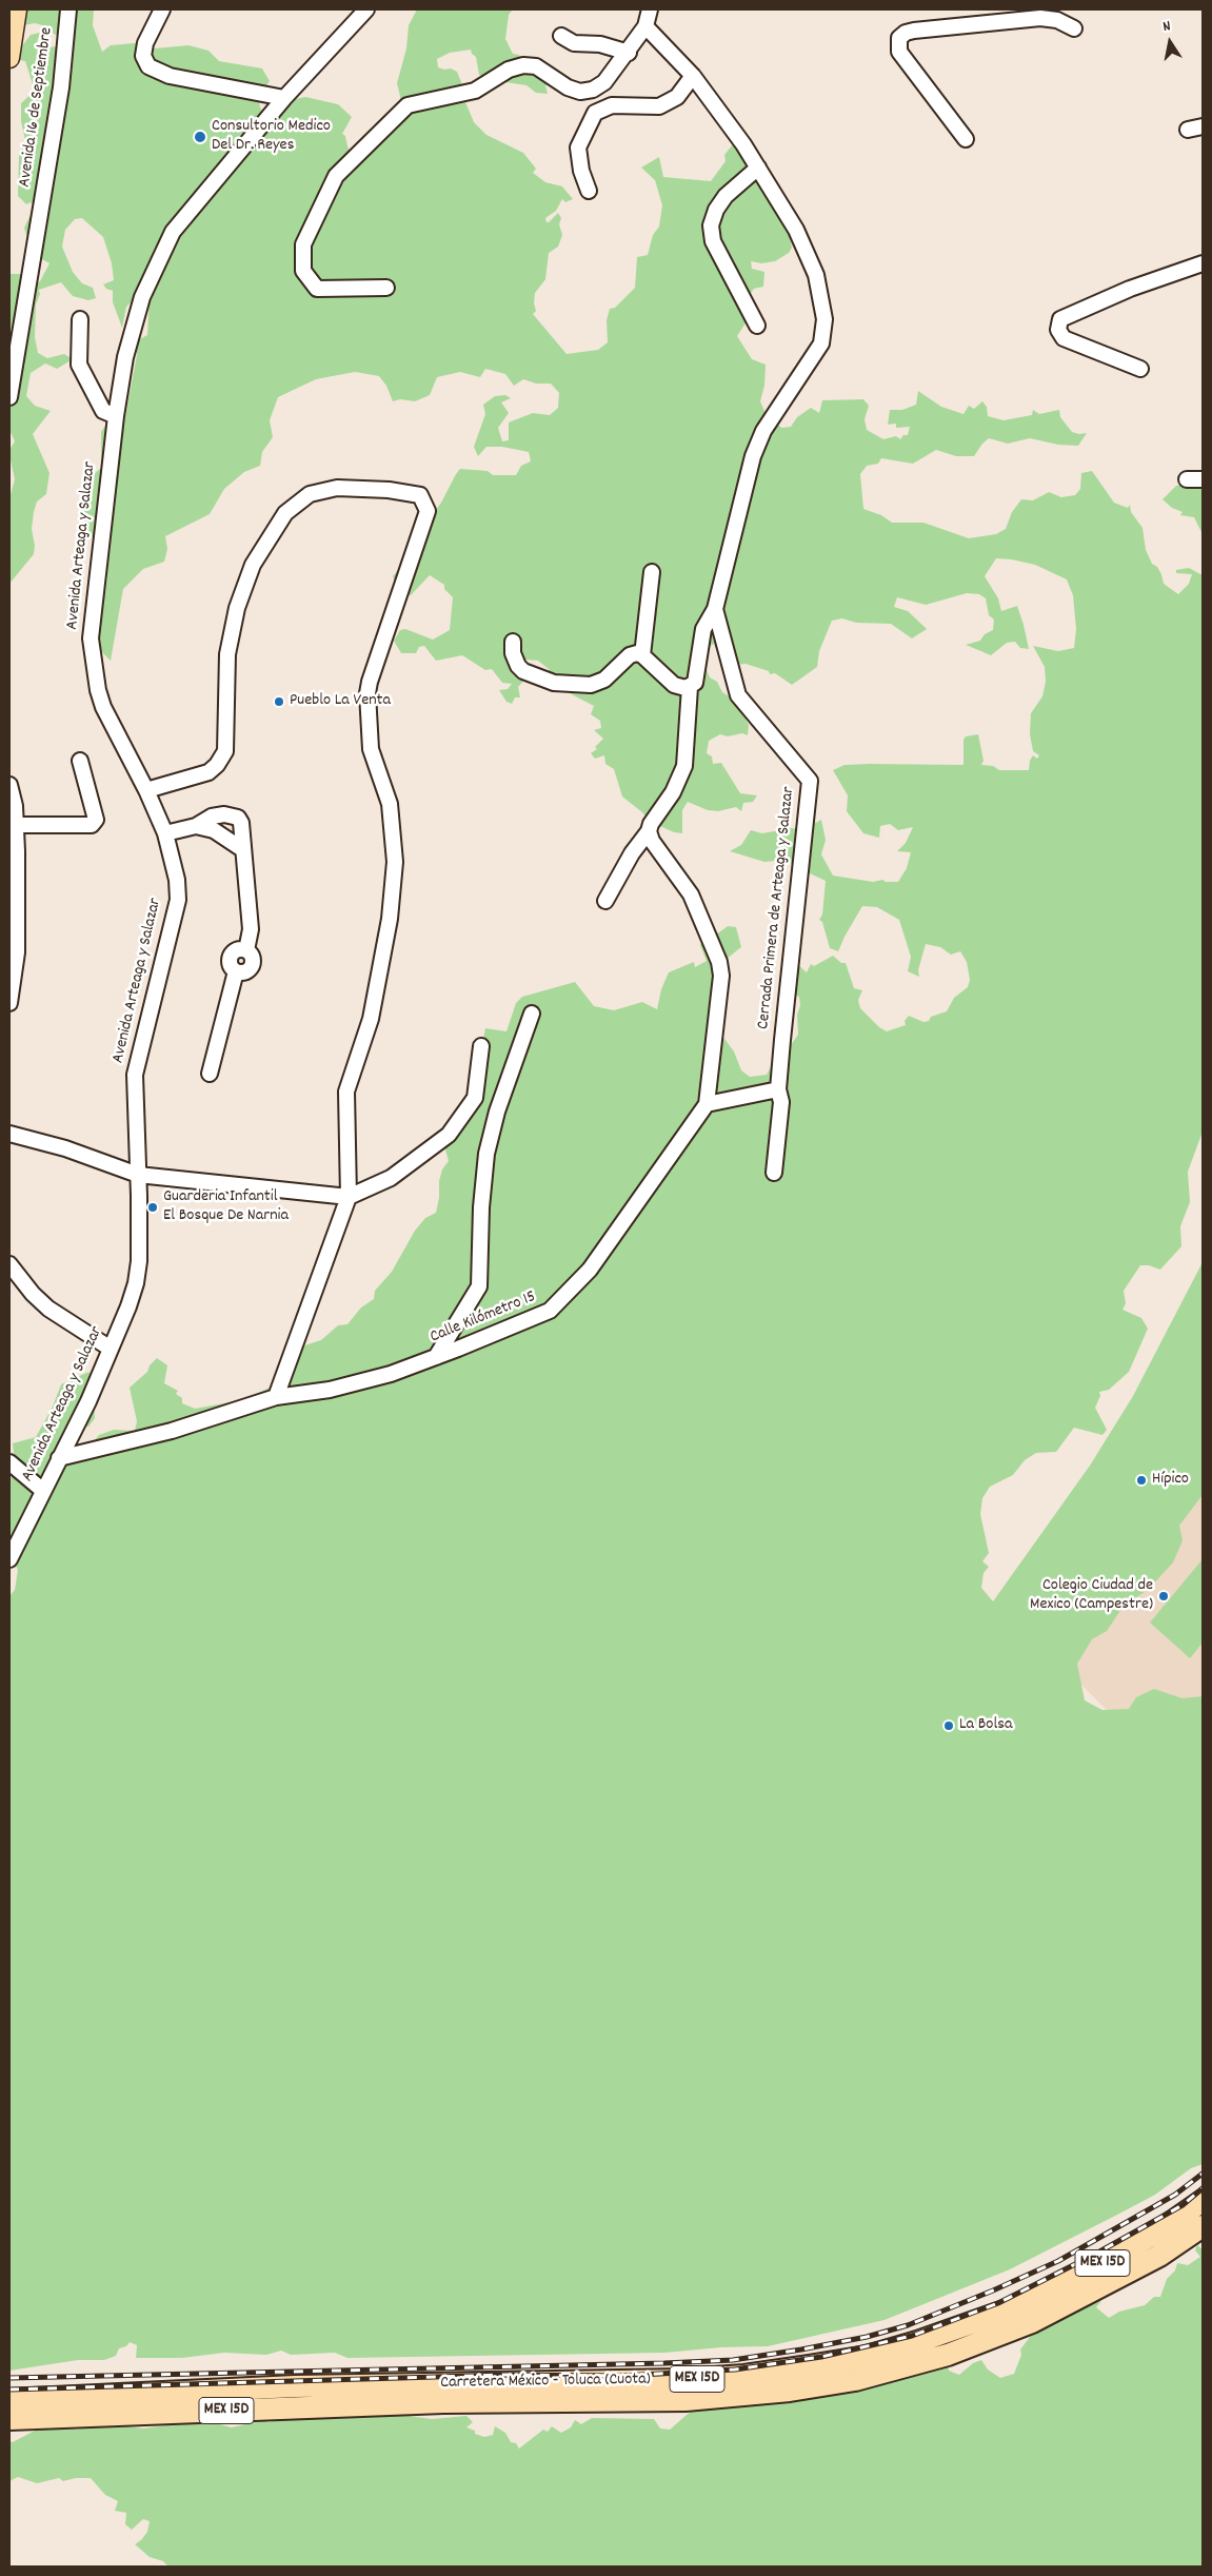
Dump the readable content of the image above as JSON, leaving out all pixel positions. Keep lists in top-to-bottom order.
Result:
{
  "streets": {
    "highway": ["MEX 15D", "Carretera México - Toluca (Cuota)"],
    "street": [
      "Avenida 16 de Septiembre",
      "Avenida Arteaga y Salazar",
      "Cerrada Primera de Arteaga y Salazar",
      "Calle Kilómetro 15"
    ]
  },
  "crossings": [
    ["Avenida Arteaga y Salazar", "Calle Kilómetro 15"]
  ],
  "places": [
    "Consultorio Medico Del Dr. Reyes",
    "Pueblo La Venta",
    "Guarderia Infantil El Bosque De Narnia",
    "Hípico",
    "Colegio Ciudad de Mexico (Campestre)",
    "La Bolsa"
  ],
  "north": "top"
}
